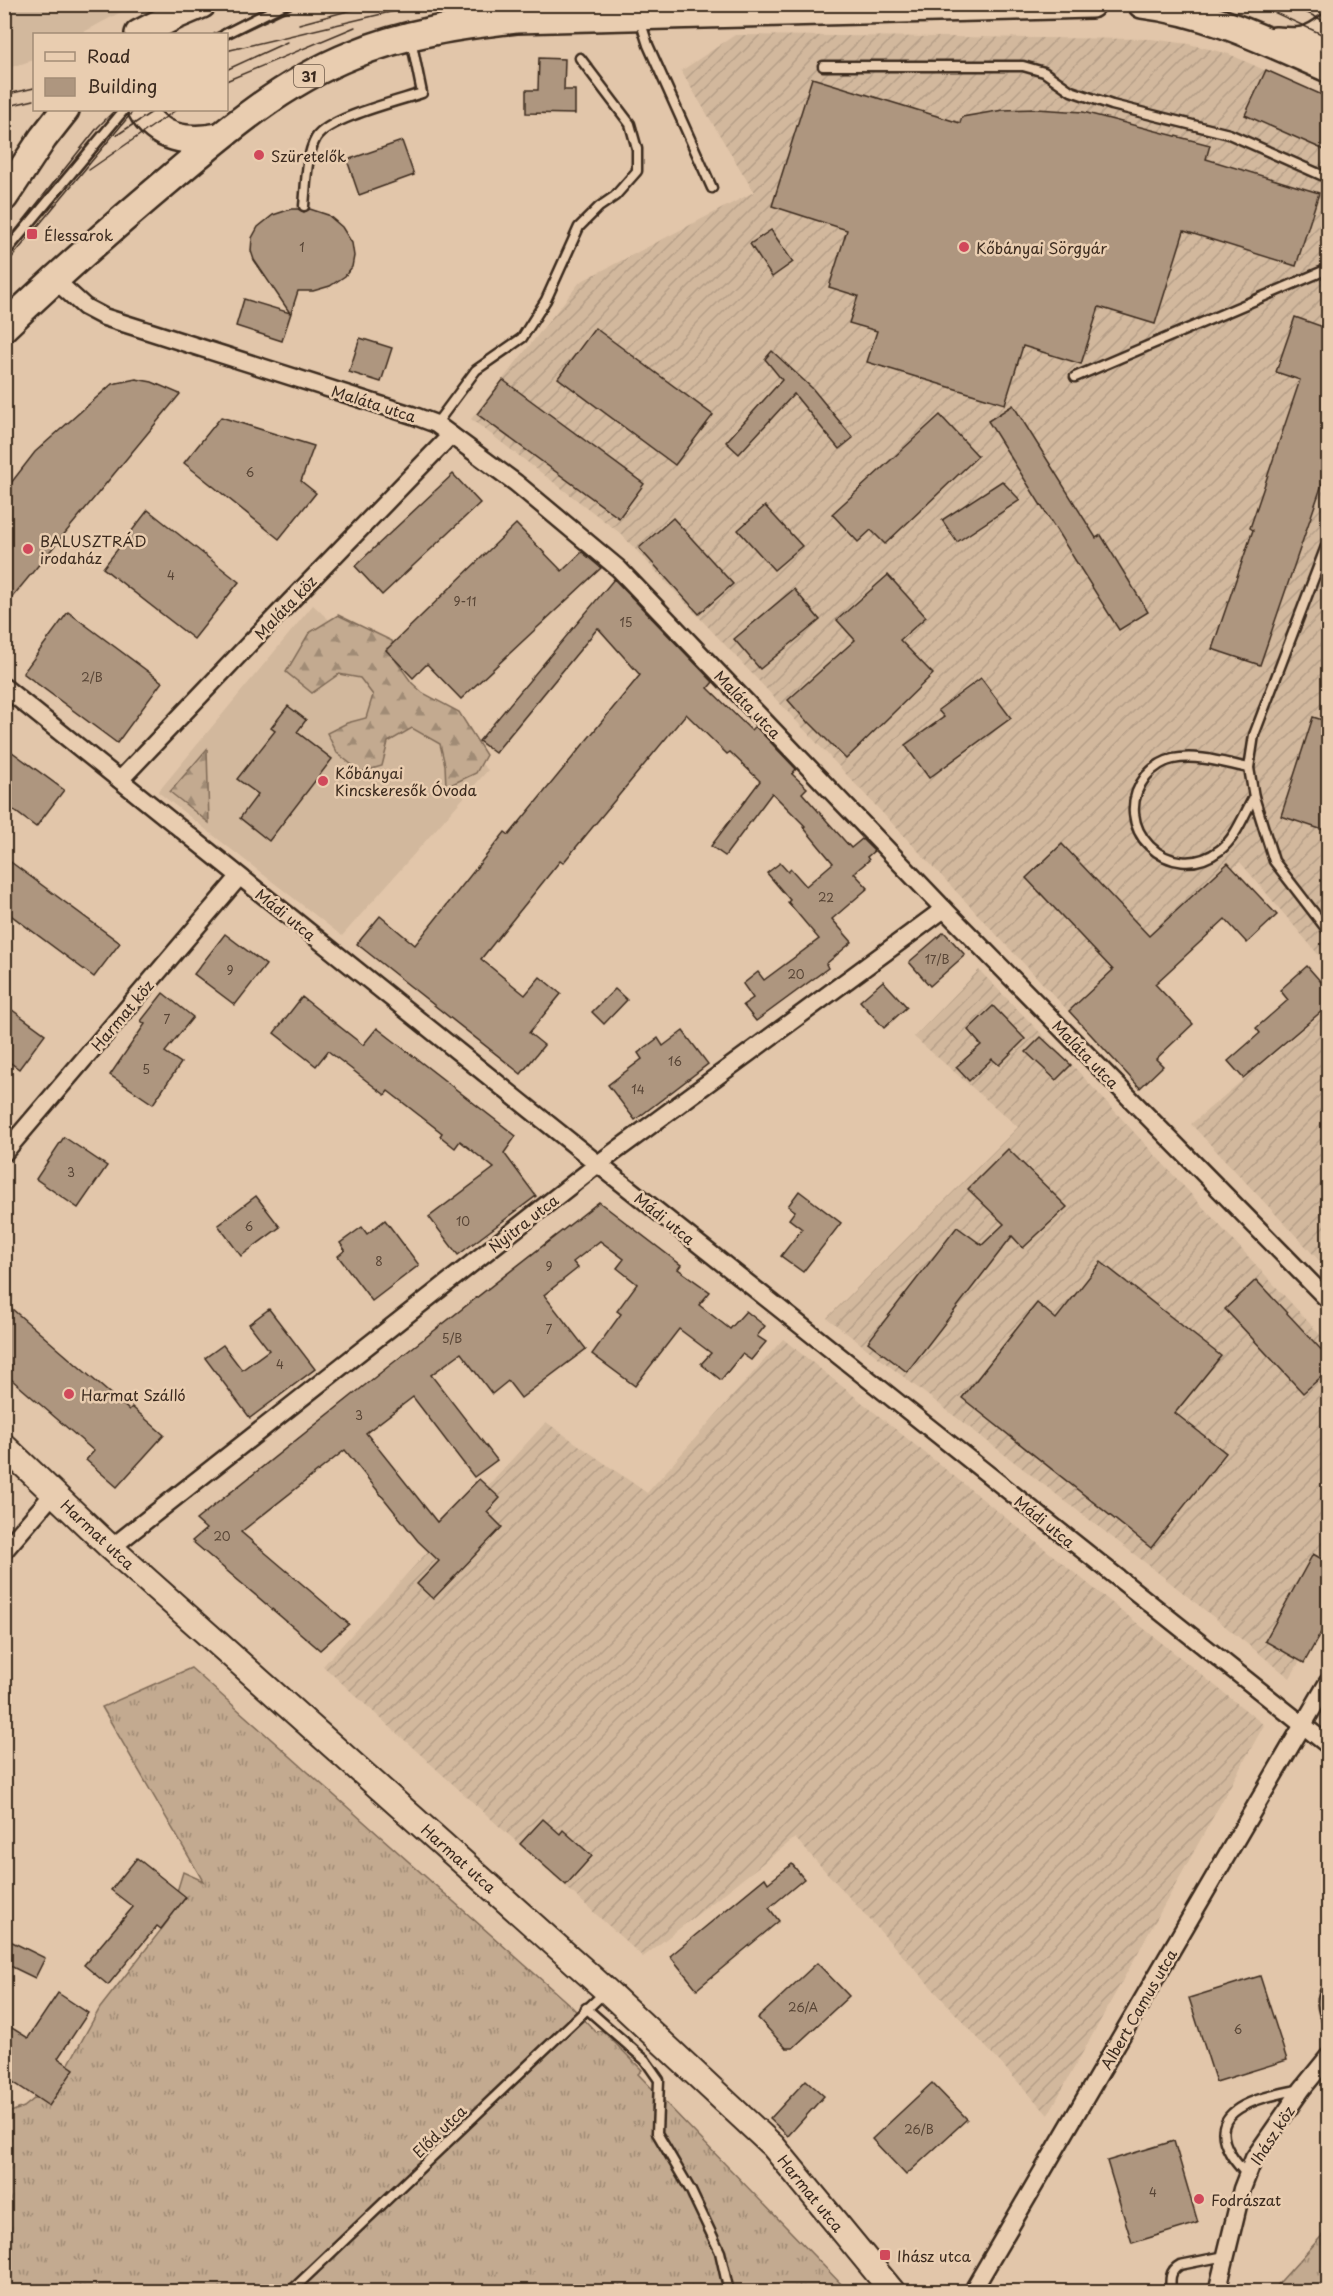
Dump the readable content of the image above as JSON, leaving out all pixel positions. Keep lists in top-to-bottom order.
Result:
{
  "streets": {
    "main road": ["31"],
    "street": [
      "Maláta utca",
      "Maláta köz",
      "Mádi utca",
      "Harmat köz",
      "Nyitra utca",
      "Harmat utca",
      "Albert Camus utca",
      "Ihász köz"
    ],
    "lane": ["Előd utca"]
  },
  "crossings": [
    ["31", "Maláta utca"],
    ["Maláta utca", "Maláta köz"],
    ["Maláta utca", "Nyitra utca"],
    ["Maláta köz", "Mádi utca"],
    ["Mádi utca", "Harmat köz"],
    ["Mádi utca", "Nyitra utca"],
    ["Mádi utca", "Albert Camus utca"],
    ["Nyitra utca", "Harmat utca"],
    ["Harmat utca", "Előd utca"]
  ],
  "places": {
    "other": [
      "Szüretelők",
      "Kőbányai Sörgyár",
      "BALUSZTRÁD irodaház",
      "Kőbányai Kincskeresők Óvoda",
      "Harmat Szálló",
      "Fodrászat"
    ],
    "transit": ["Élessarok", "Ihász utca"]
  },
  "house_numbers": [
    "1",
    "6",
    "4",
    "9-11",
    "15",
    "2/B",
    "22",
    "17/B",
    "9",
    "20",
    "7",
    "16",
    "5",
    "14",
    "3",
    "10",
    "6",
    "8",
    "9",
    "7",
    "5/B",
    "4",
    "3",
    "20",
    "26/A",
    "6",
    "26/B",
    "4"
  ],
  "legend": ["Road", "Building"]
}
